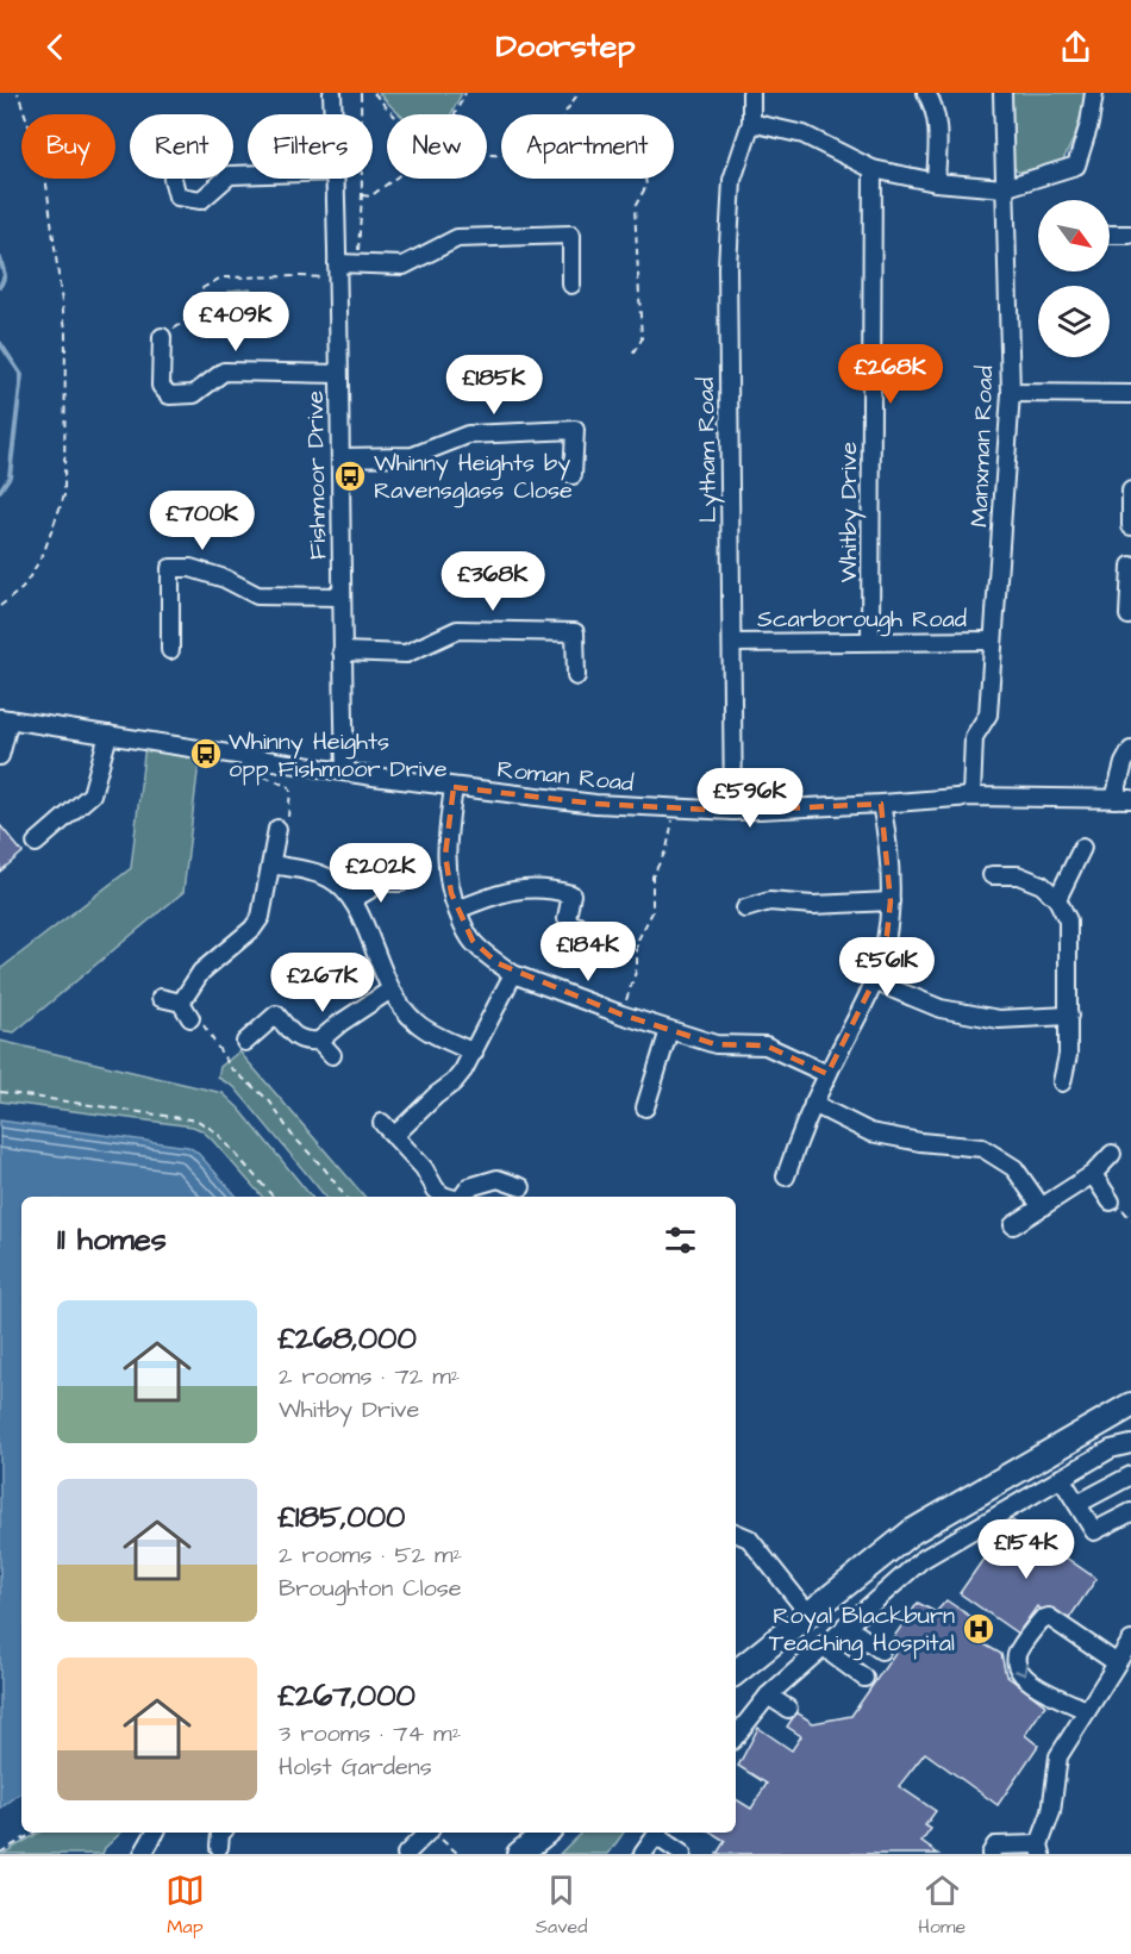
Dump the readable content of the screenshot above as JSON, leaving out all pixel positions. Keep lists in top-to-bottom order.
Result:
{
  "streets": {
    "street": [
      "Manxman Road",
      "Lytham Road",
      "Fishmoor Drive",
      "Whitby Drive",
      "Scarborough Road",
      "Roman Road"
    ]
  },
  "crossings": [
    ["Manxman Road", "Scarborough Road"],
    ["Manxman Road", "Roman Road"],
    ["Lytham Road", "Scarborough Road"],
    ["Lytham Road", "Roman Road"],
    ["Fishmoor Drive", "Roman Road"],
    ["Whitby Drive", "Scarborough Road"]
  ],
  "places": {
    "bus stop": ["Whinny Heights by Ravensglass Close", "Whinny Heights opp Fishmoor Drive"],
    "hospital": ["Royal Blackburn Teaching Hospital"]
  },
  "north": "bottom right",
  "page": {
    "header": "Doorstep",
    "chip": [
      "Buy",
      "Rent",
      "Filters",
      "New",
      "Apartment"
    ],
    "price": [
      "£409K",
      "£268K",
      "£185K",
      "£700K",
      "£368K",
      "£596K",
      "£202K",
      "£184K",
      "£561K",
      "£267K",
      "£154K"
    ],
    "heading": "11 homes",
    "list": [
      {
        "name": "£268,000",
        "note": "2 rooms · 72 m² · Whitby Drive"
      },
      {
        "name": "£185,000",
        "note": "2 rooms · 52 m² · Broughton Close"
      },
      {
        "name": "£267,000",
        "note": "3 rooms · 74 m² · Holst Gardens"
      }
    ],
    "tabs": ["Map", "Saved", "Home"]
  }
}
